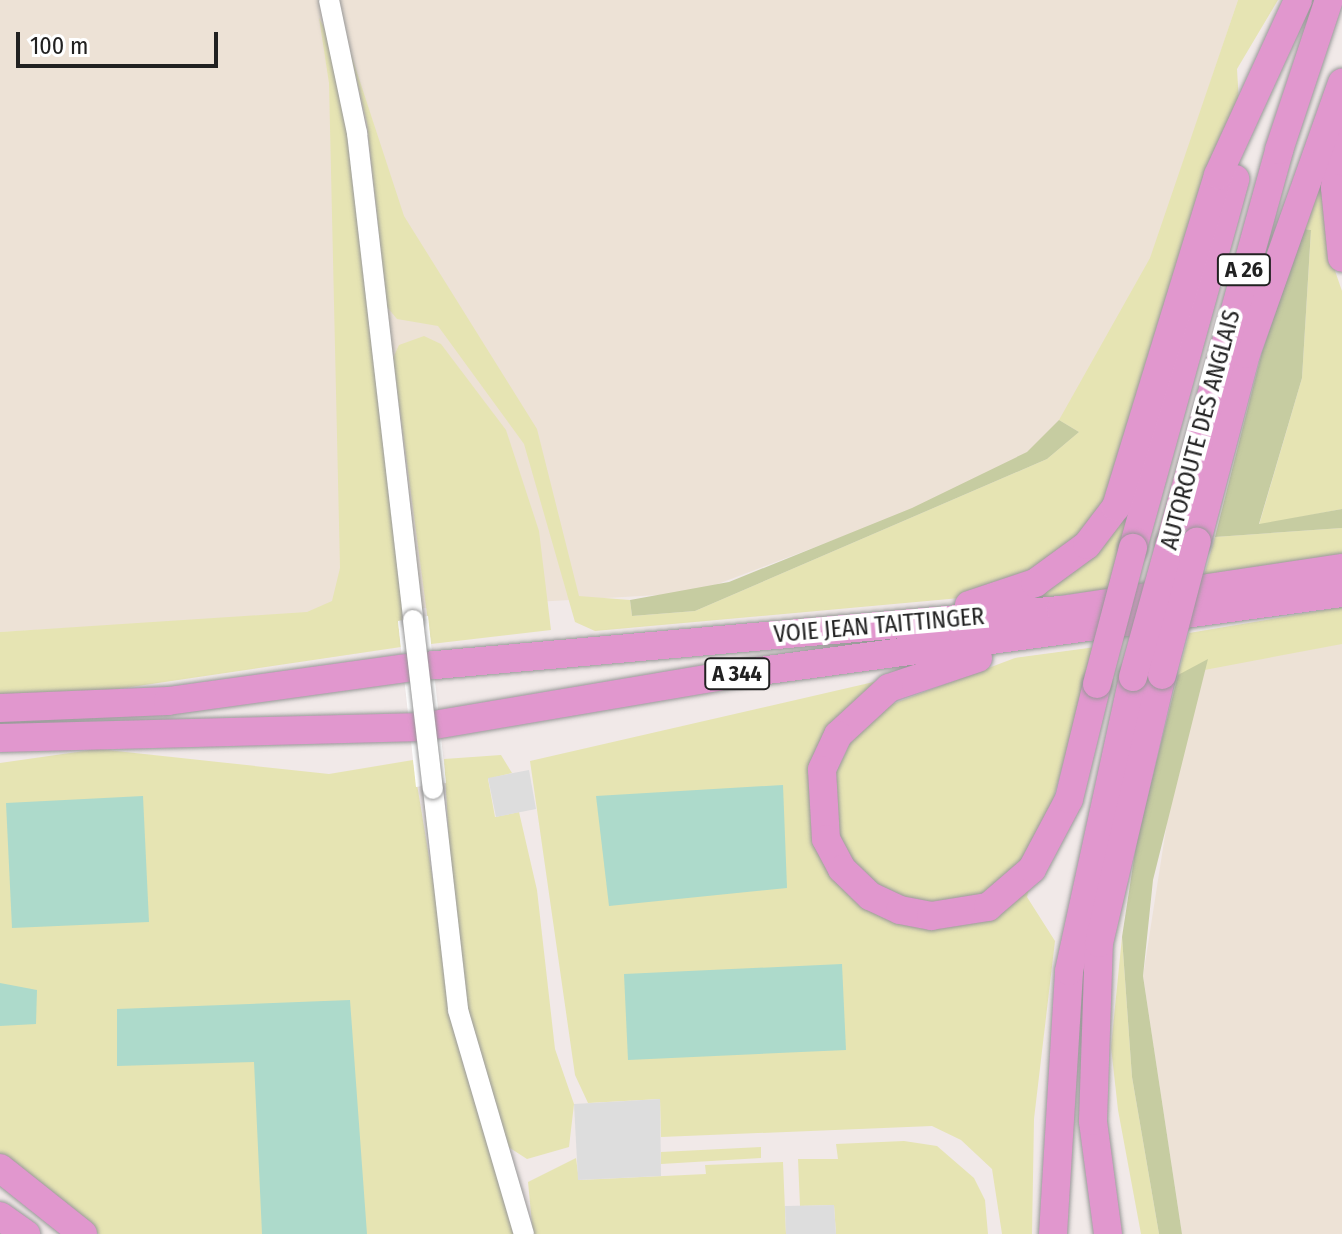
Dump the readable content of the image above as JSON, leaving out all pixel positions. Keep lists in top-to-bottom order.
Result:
{
  "streets": {
    "highway": [
      "A 26",
      "AUTOROUTE DES ANGLAIS",
      "VOIE JEAN TAITTINGER",
      "A 344"
    ]
  },
  "scale_bar": "100 m"
}
